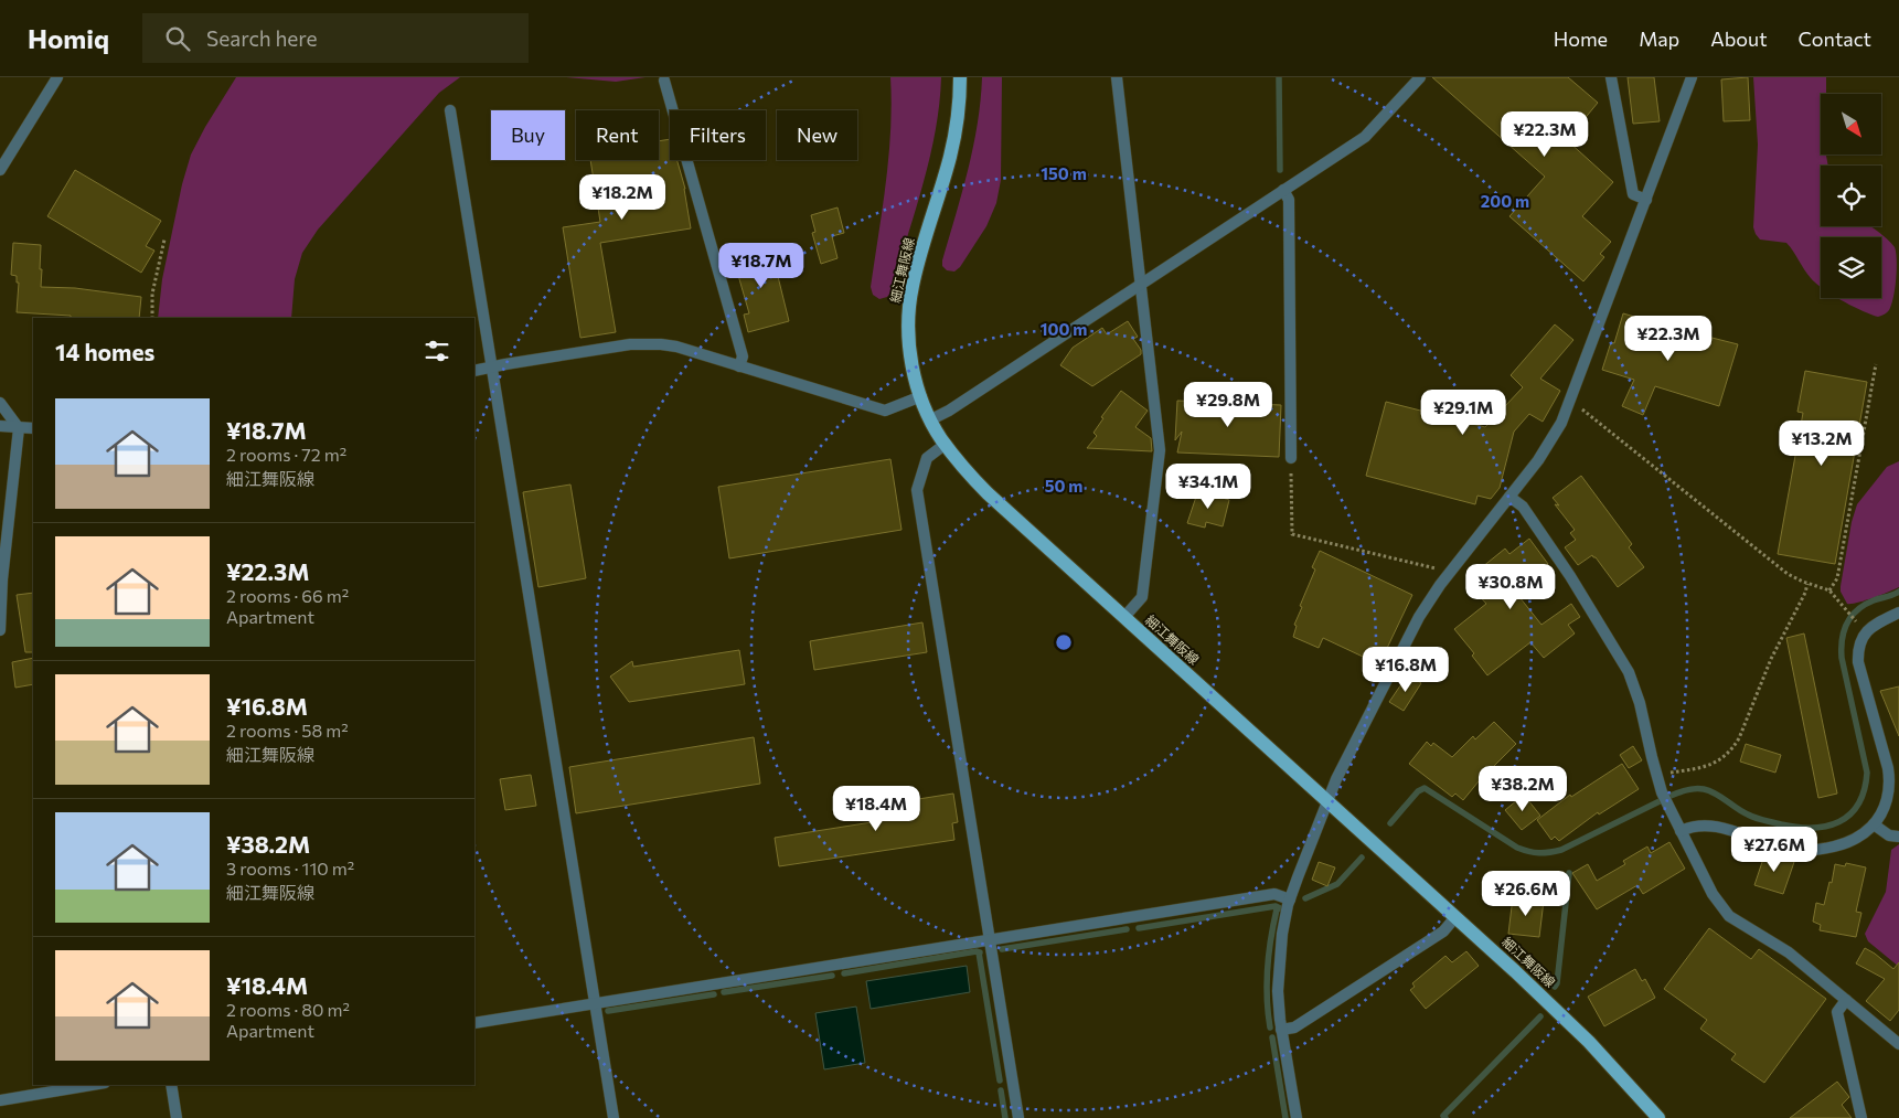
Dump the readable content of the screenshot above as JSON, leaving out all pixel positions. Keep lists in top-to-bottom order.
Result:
{
  "streets": {
    "main road": ["細江舞阪線"]
  },
  "north": "bottom right",
  "page": {
    "header": "Homiq",
    "search": "Search here",
    "nav": [
      "Home",
      "Map",
      "About",
      "Contact"
    ],
    "chip": [
      "Buy",
      "Rent",
      "Filters",
      "New"
    ],
    "price": [
      "¥22.3M",
      "¥18.2M",
      "¥18.7M",
      "¥22.3M",
      "¥29.8M",
      "¥29.1M",
      "¥13.2M",
      "¥34.1M",
      "¥30.8M",
      "¥16.8M",
      "¥38.2M",
      "¥18.4M",
      "¥27.6M",
      "¥26.6M"
    ],
    "heading": "14 homes",
    "list": [
      {
        "name": "¥18.7M",
        "note": "2 rooms · 72 m² · 細江舞阪線"
      },
      {
        "name": "¥22.3M",
        "note": "2 rooms · 66 m² · Apartment"
      },
      {
        "name": "¥16.8M",
        "note": "2 rooms · 58 m² · 細江舞阪線"
      },
      {
        "name": "¥38.2M",
        "note": "3 rooms · 110 m² · 細江舞阪線"
      },
      {
        "name": "¥18.4M",
        "note": "2 rooms · 80 m² · Apartment"
      }
    ]
  },
  "rings": [
    "150 m",
    "200 m",
    "100 m",
    "50 m"
  ]
}
